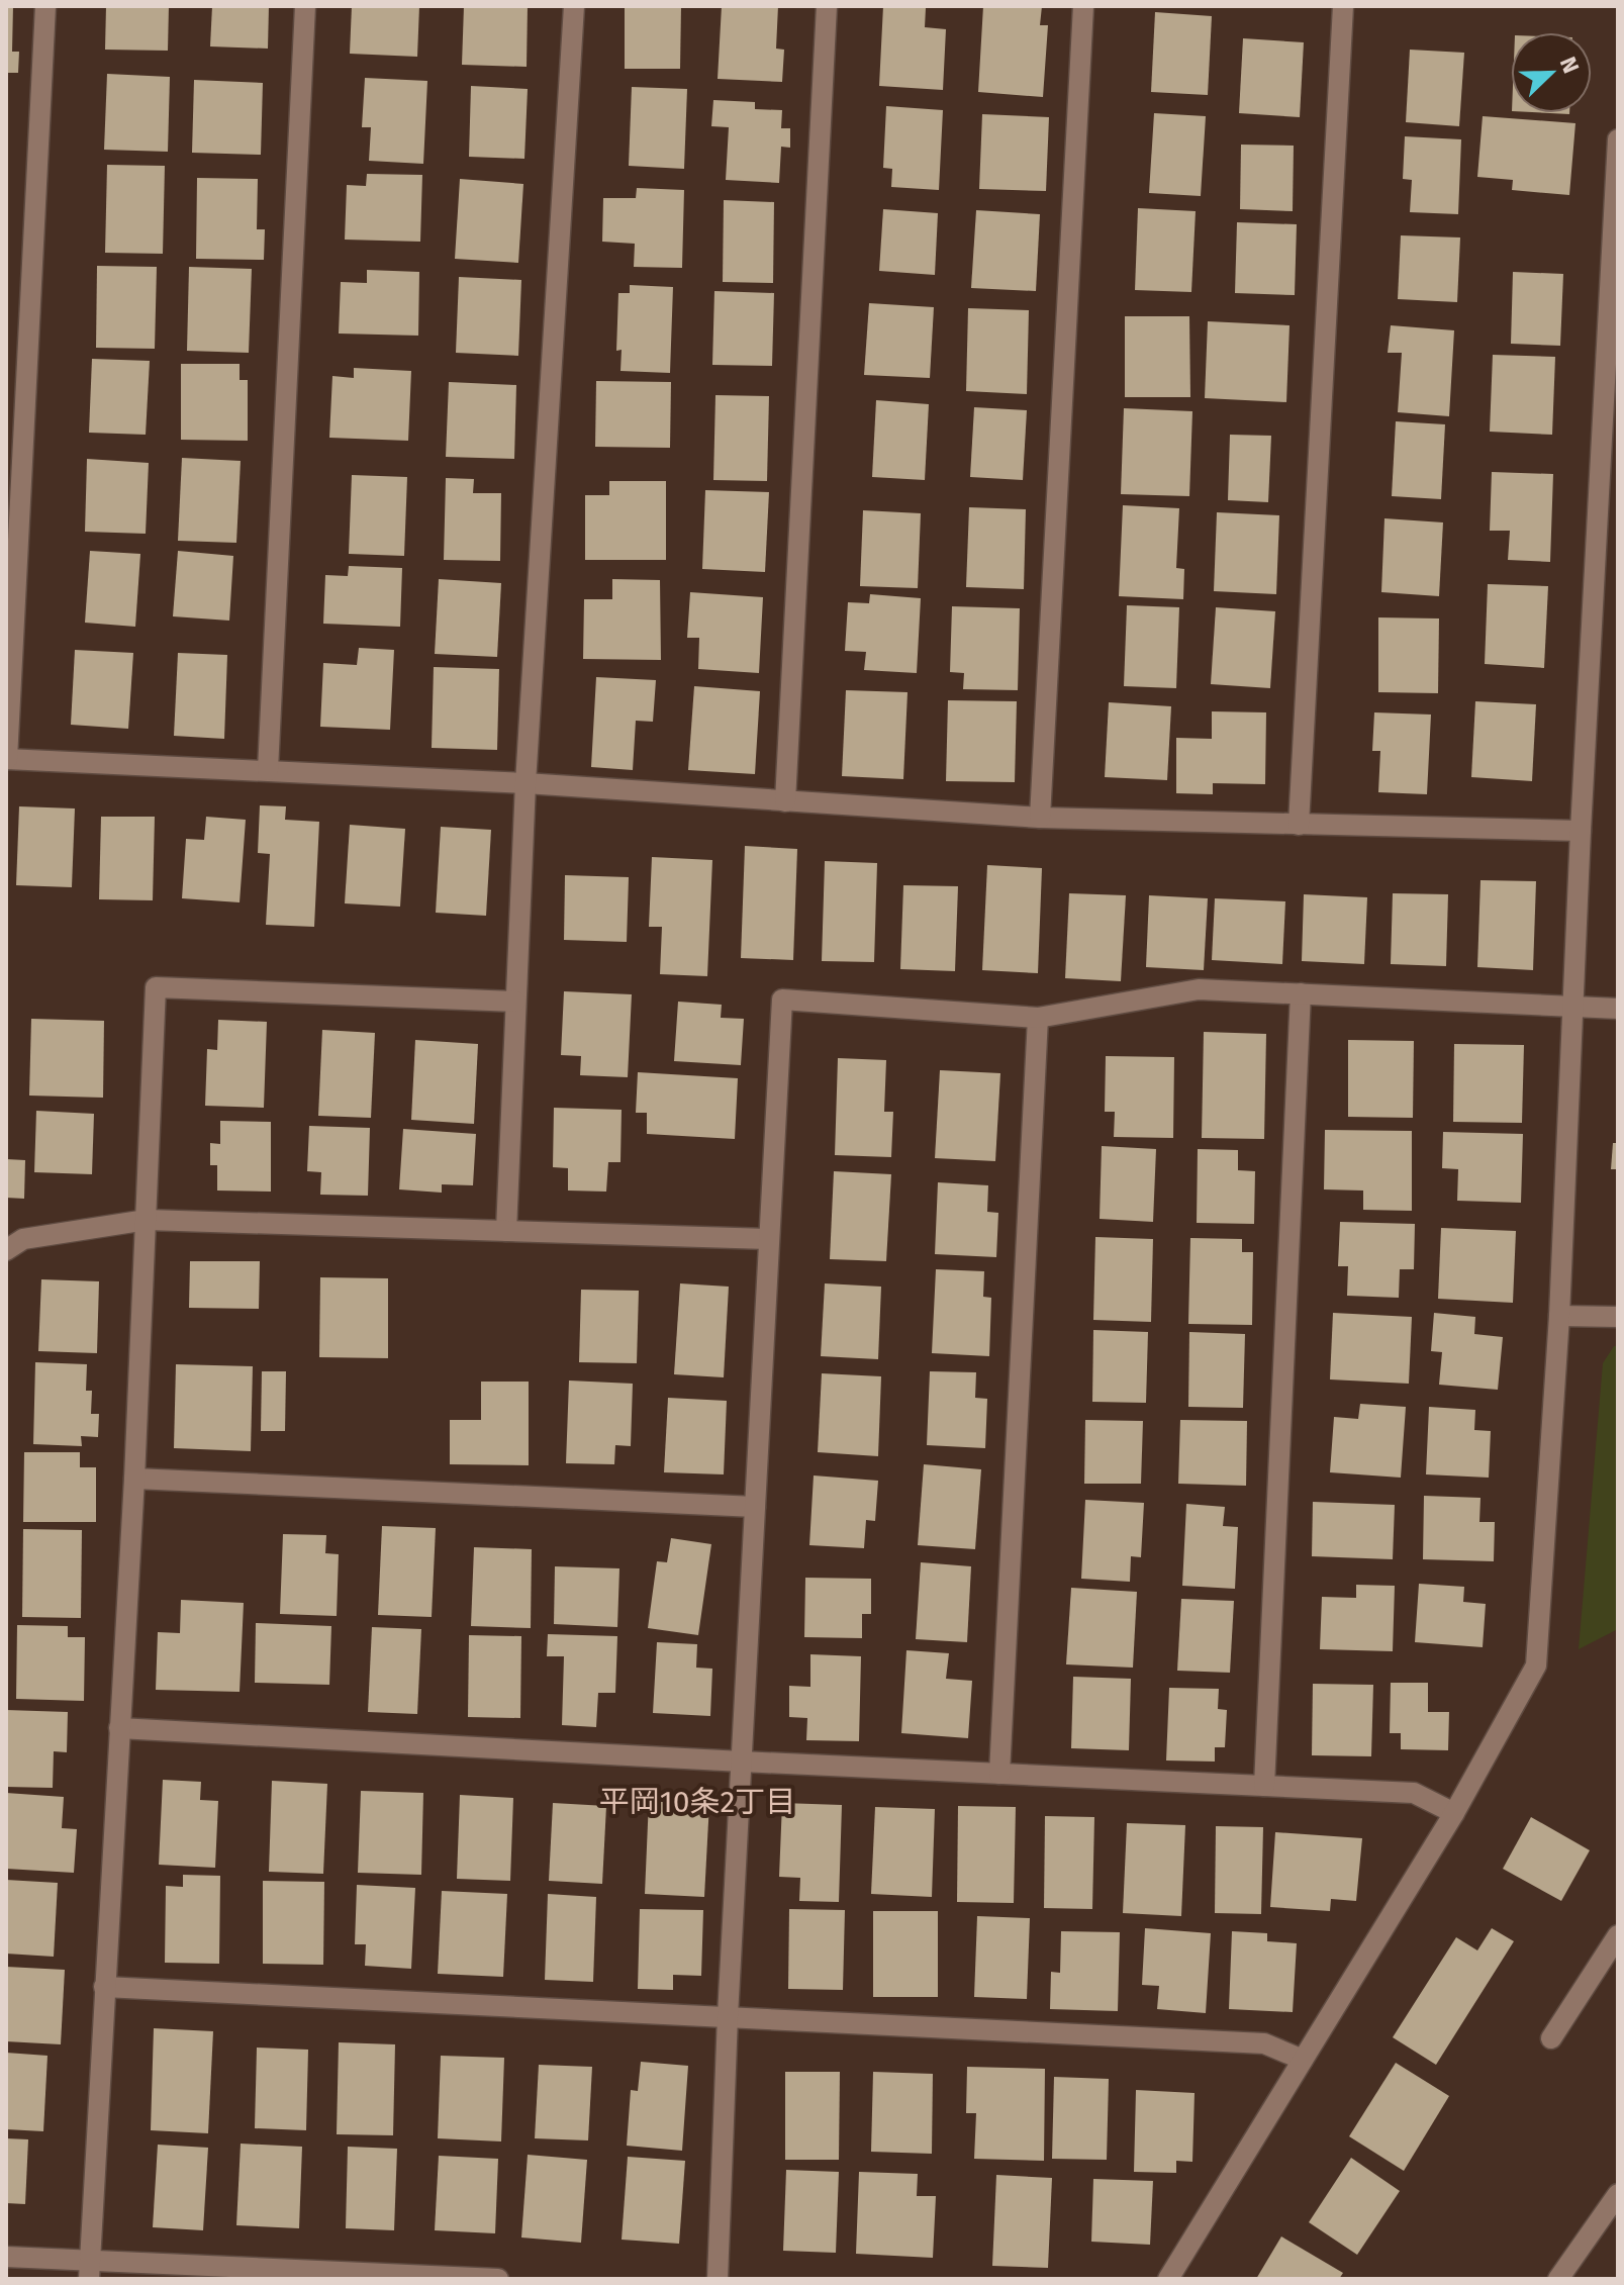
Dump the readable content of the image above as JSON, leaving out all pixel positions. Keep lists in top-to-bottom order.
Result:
{
  "districts": ["平岡10条2丁目"],
  "north": "top right"
}
